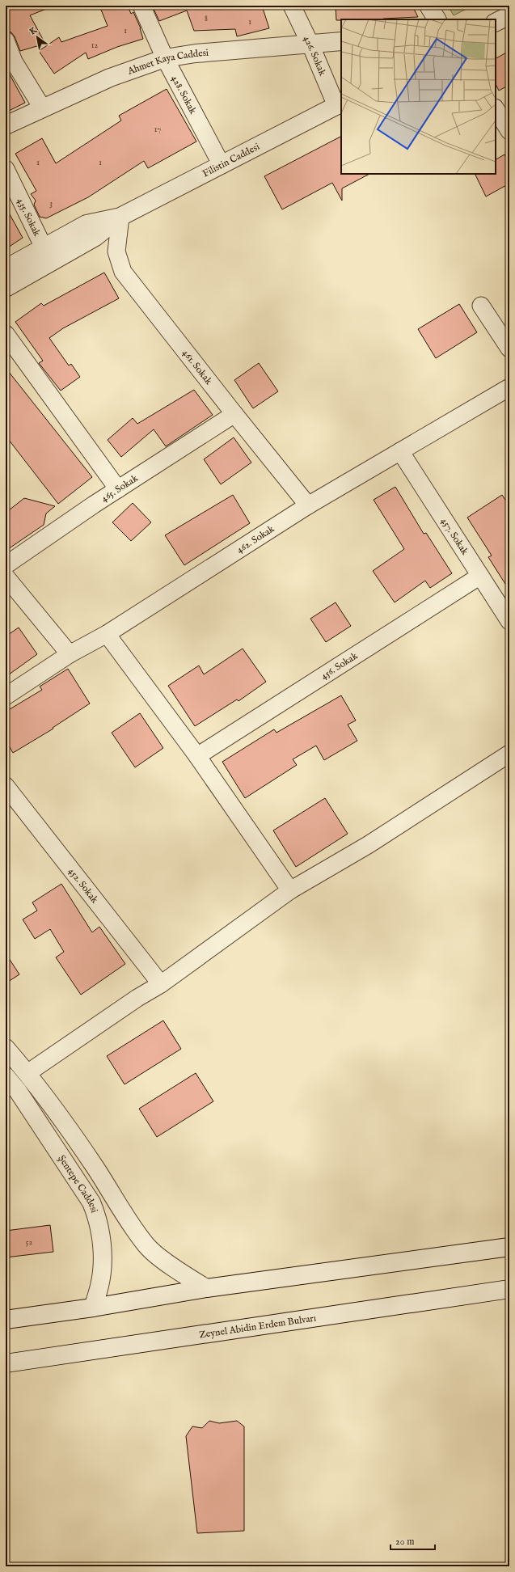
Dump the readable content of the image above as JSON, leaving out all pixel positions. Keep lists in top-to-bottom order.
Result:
{
  "streets": {
    "street": [
      "426. Sokak",
      "Ahmet Kaya Caddesi",
      "428. Sokak",
      "Filistin Caddesi",
      "435. Sokak",
      "461. Sokak",
      "465. Sokak",
      "457. Sokak",
      "462. Sokak",
      "456. Sokak",
      "452. Sokak",
      "Şentepe Caddesi",
      "Zeynel Abidin Erdem Bulvarı"
    ]
  },
  "crossings": [
    ["426. Sokak", "Ahmet Kaya Caddesi"],
    ["426. Sokak", "Filistin Caddesi"],
    ["Ahmet Kaya Caddesi", "428. Sokak"],
    ["428. Sokak", "Filistin Caddesi"],
    ["Filistin Caddesi", "435. Sokak"],
    ["Filistin Caddesi", "461. Sokak"],
    ["461. Sokak", "465. Sokak"],
    ["461. Sokak", "462. Sokak"],
    ["457. Sokak", "462. Sokak"],
    ["457. Sokak", "456. Sokak"]
  ],
  "house_numbers": [
    "8",
    "1",
    "1",
    "12",
    "17",
    "1",
    "1",
    "3",
    "52"
  ],
  "scale_bar": "20 m",
  "north": "top left"
}
